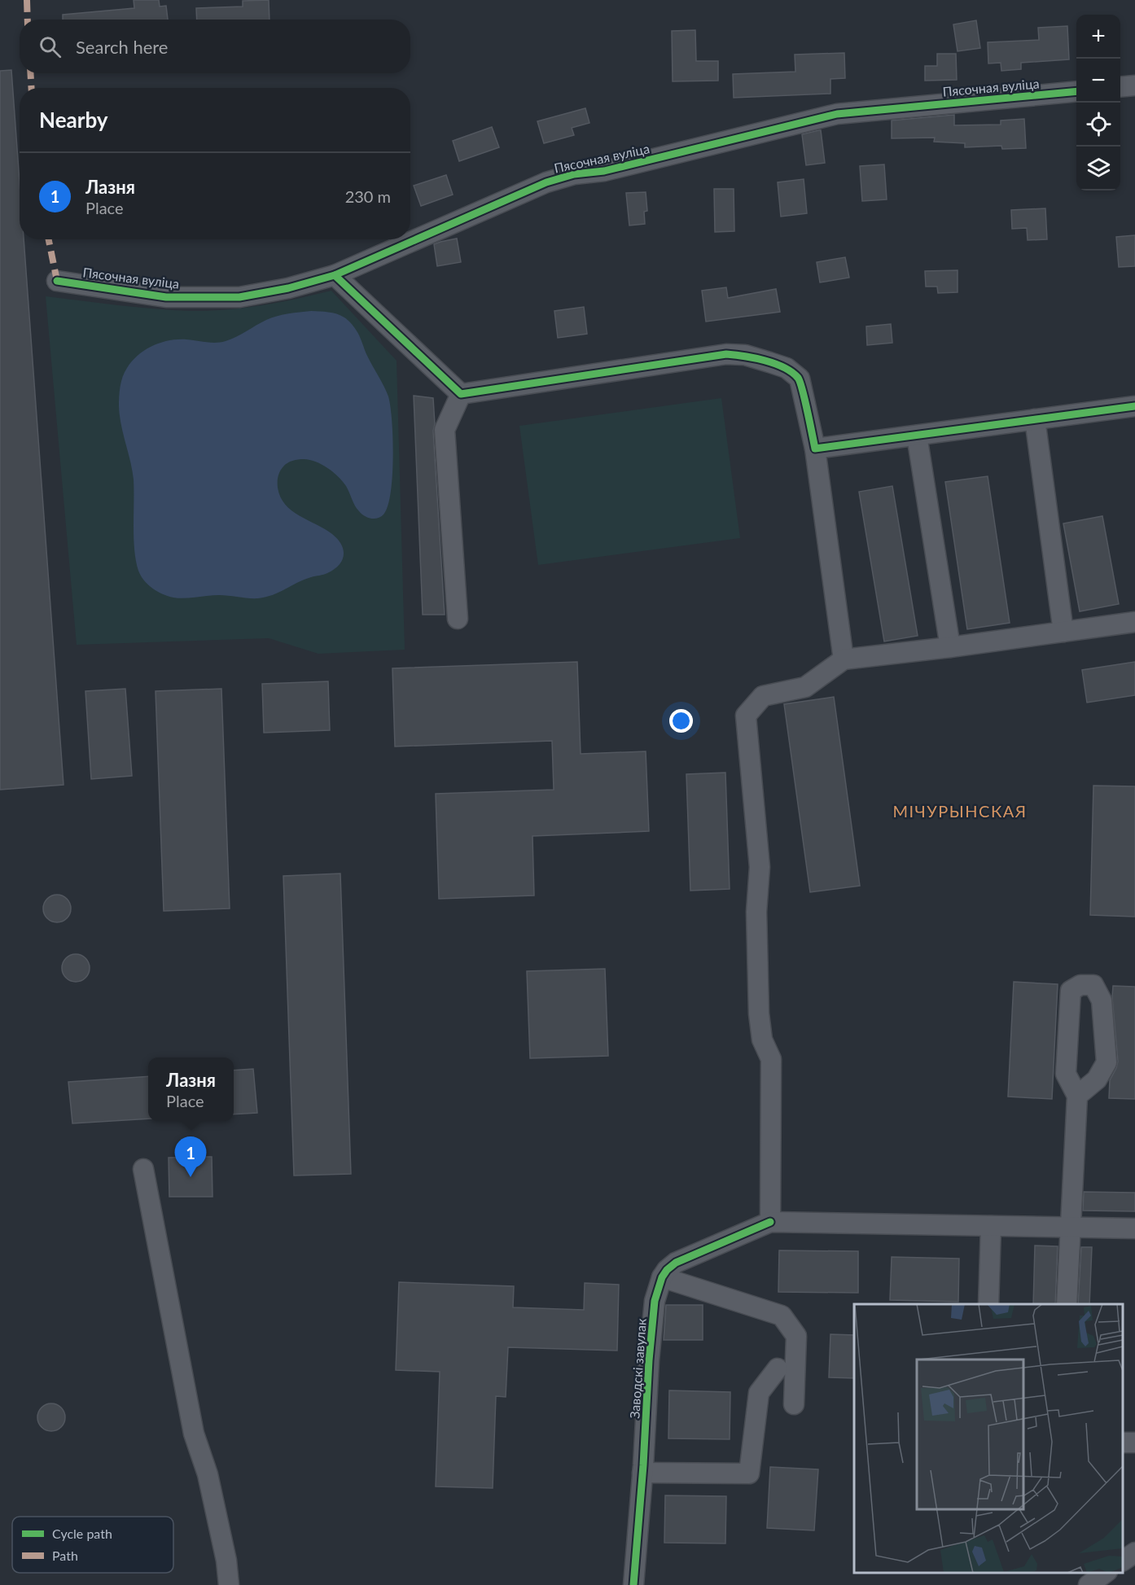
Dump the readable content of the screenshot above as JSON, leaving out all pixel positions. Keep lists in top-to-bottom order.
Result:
{
  "streets": {
    "street": ["Пясочная вуліца", "Заводскі завулак"]
  },
  "districts": ["МІЧУРЫНСКАЯ"],
  "legend": ["Cycle path", "Path"],
  "page": {
    "map_buttons": ["+", "−"],
    "search": "Search here",
    "heading": "Nearby",
    "list": [
      {
        "mark": "1",
        "name": "Лазня",
        "note": "Place",
        "value": "230 m"
      }
    ],
    "popup": ["Лазня", "Place"],
    "pins": "1"
  }
}
